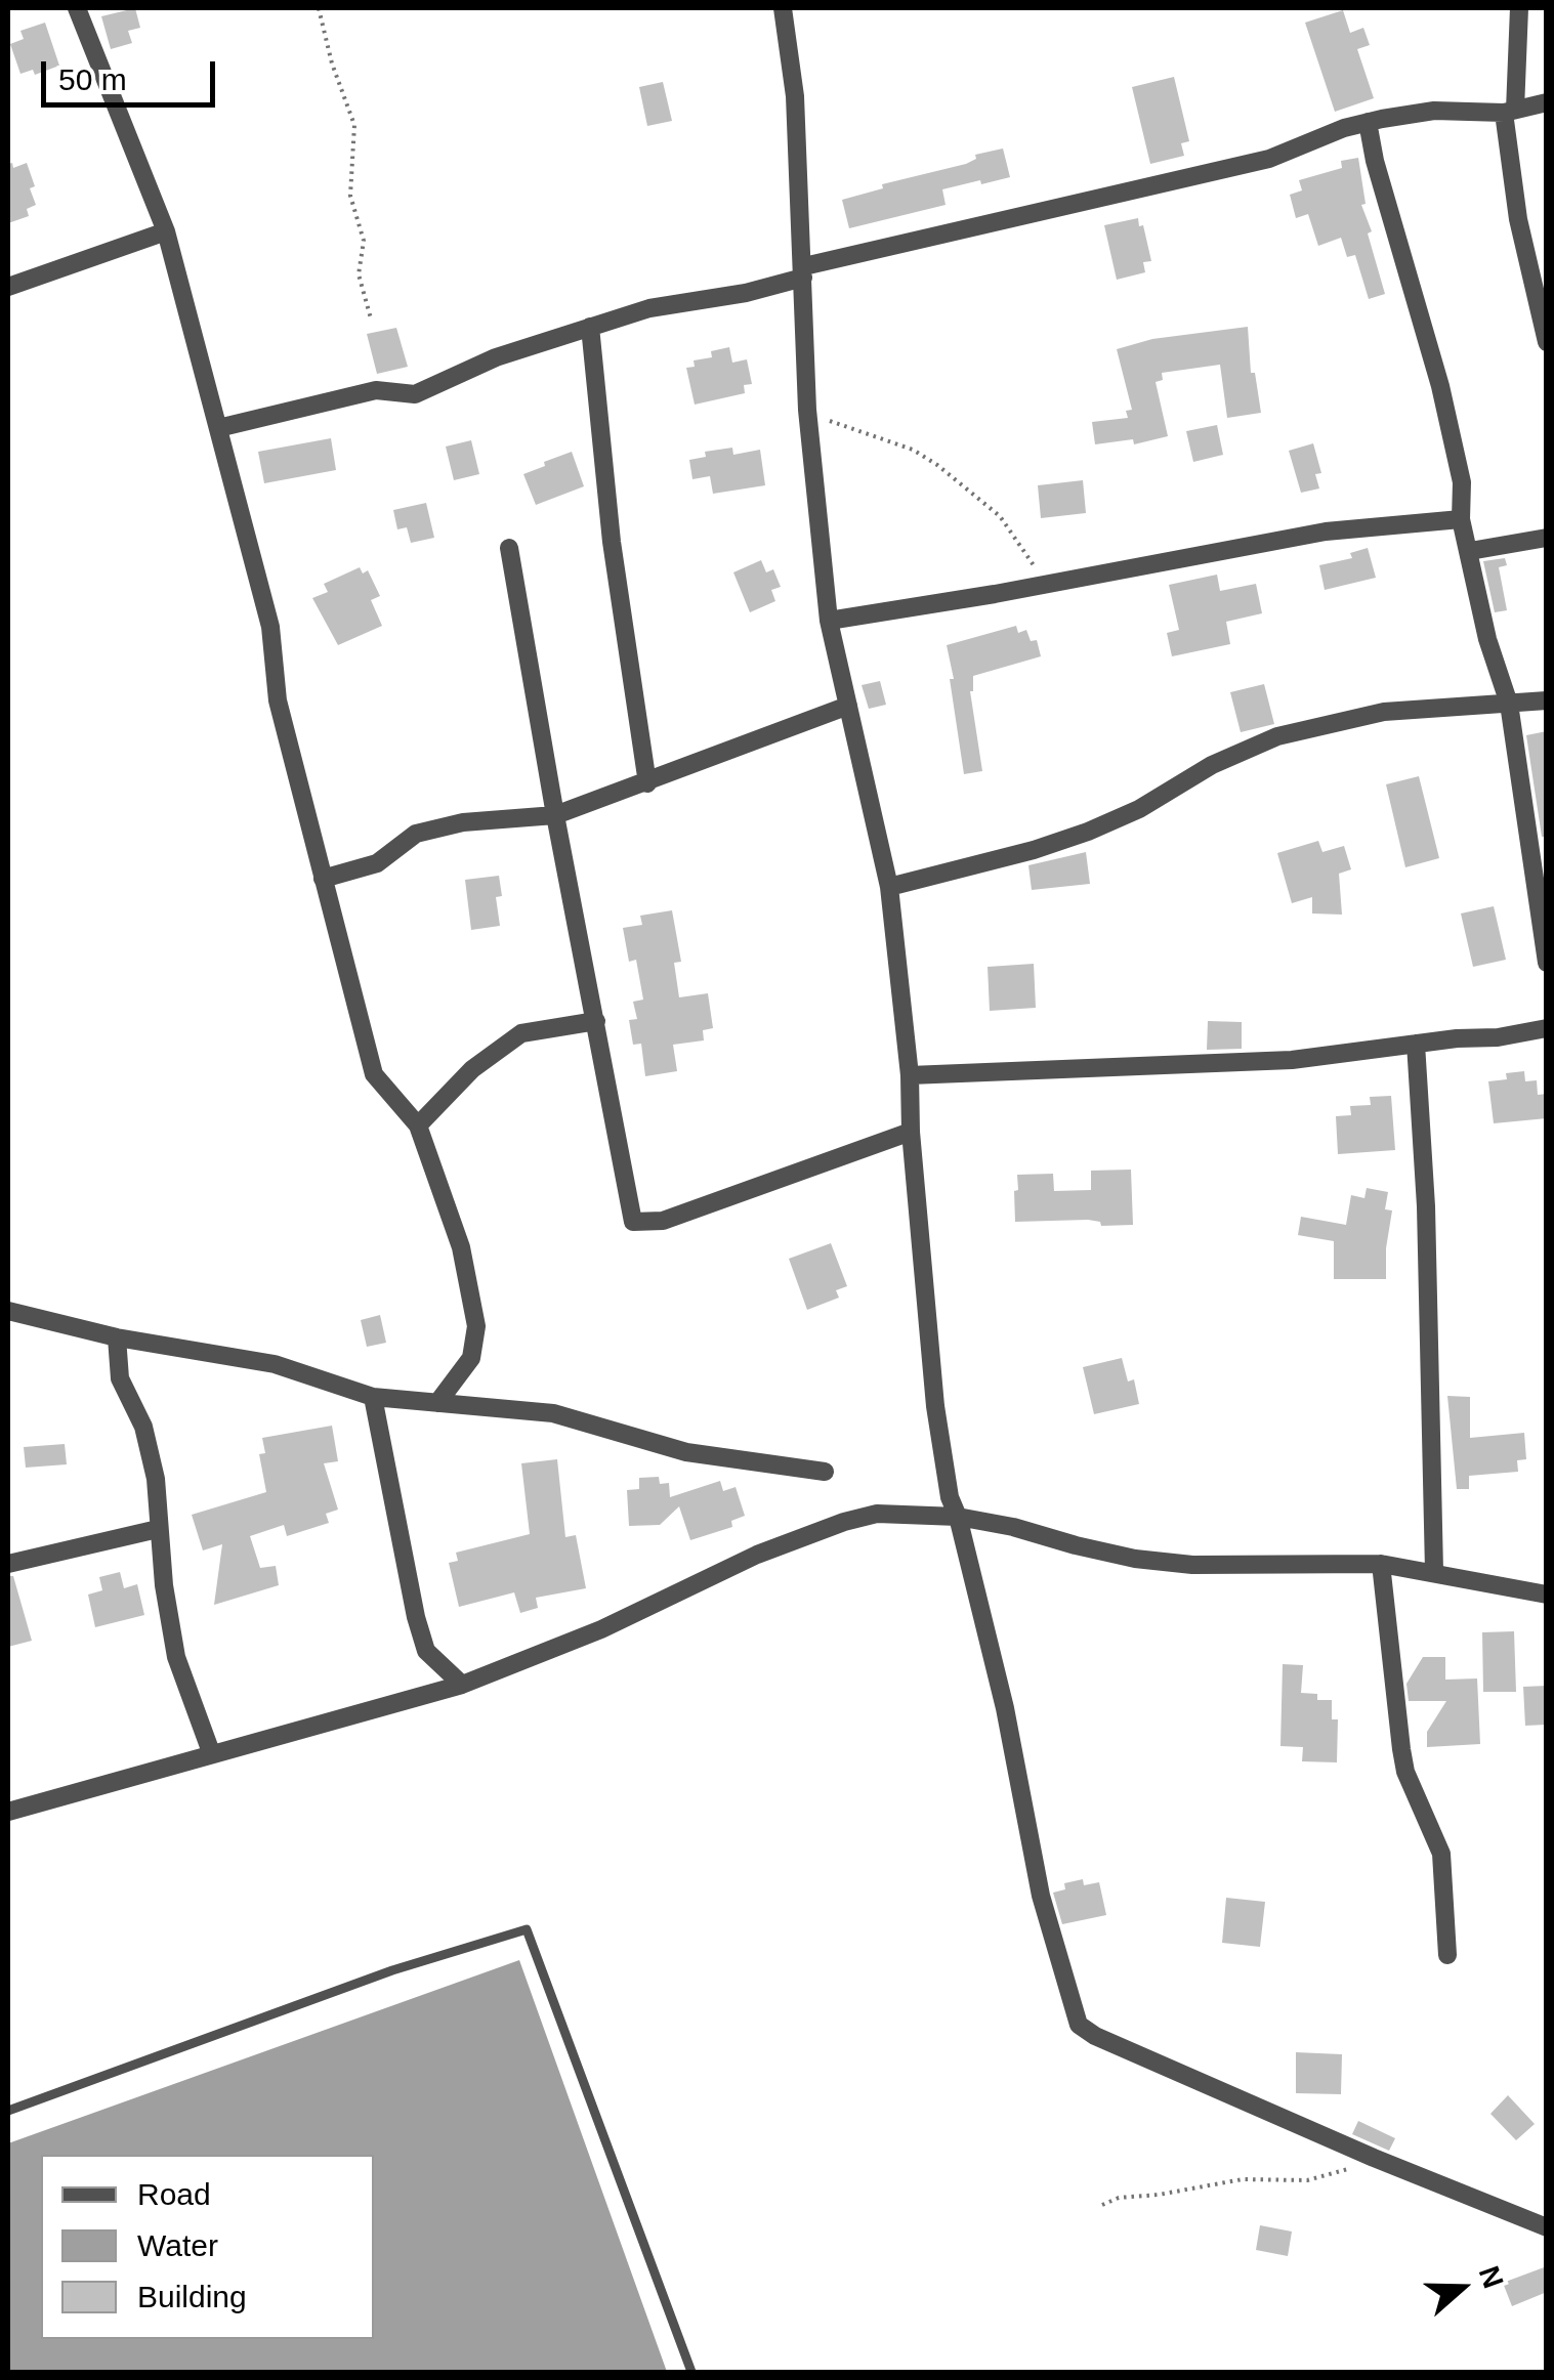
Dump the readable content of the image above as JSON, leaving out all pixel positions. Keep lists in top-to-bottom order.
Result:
{
  "legend": ["Road", "Water", "Building"],
  "scale_bar": "50 m",
  "north": "right"
}
